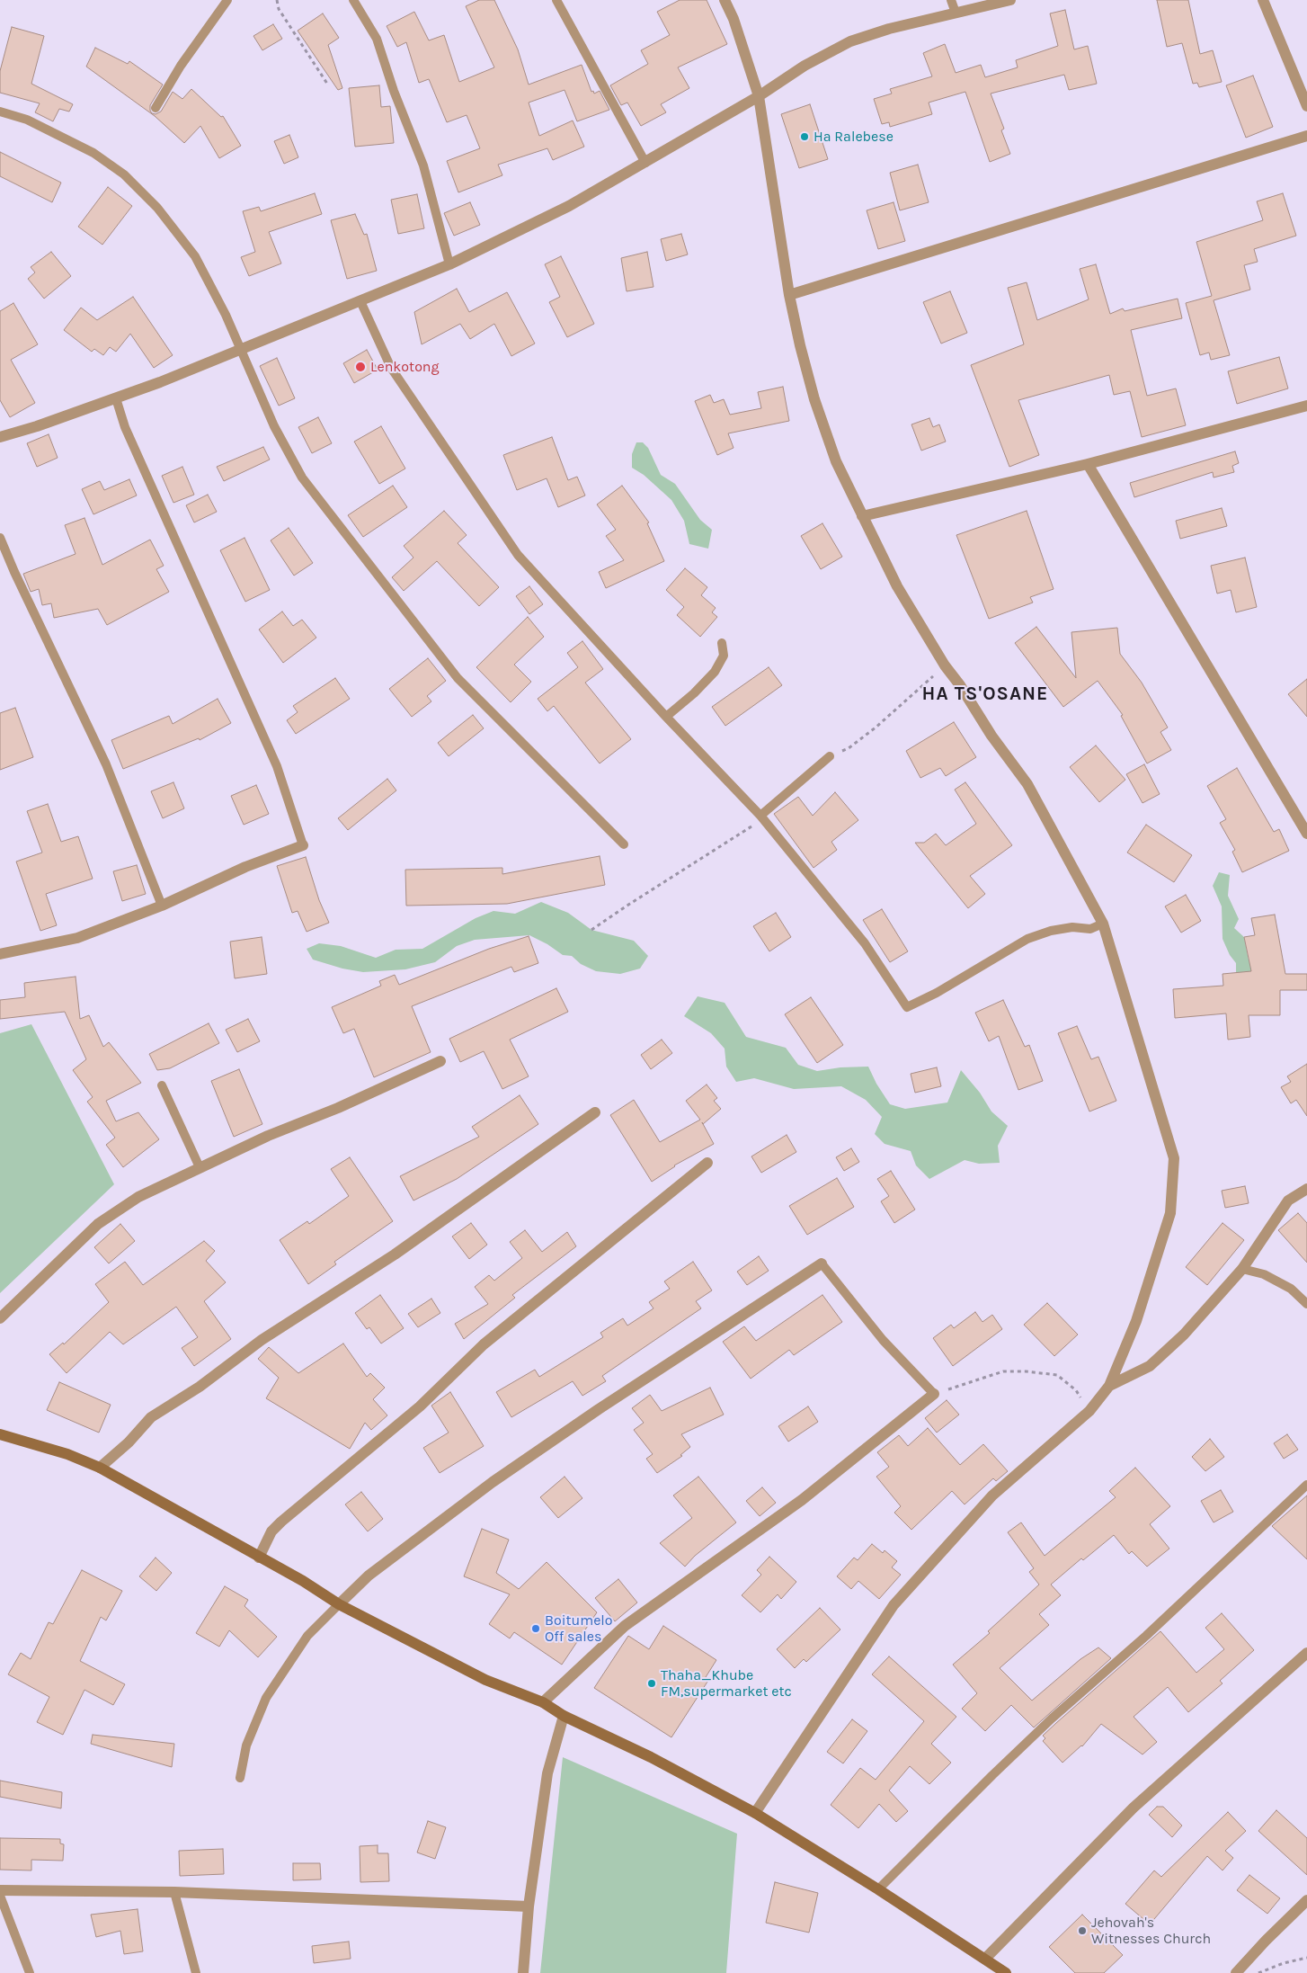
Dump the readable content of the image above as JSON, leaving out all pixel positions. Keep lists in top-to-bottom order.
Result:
{
  "districts": ["HA TS'OSANE"],
  "places": [
    "Ha Ralebese",
    "Lenkotong",
    "Boitumelo Off sales",
    "Thaha_Khube FM,supermarket etc",
    "Jehovah's Witnesses Church"
  ]
}
